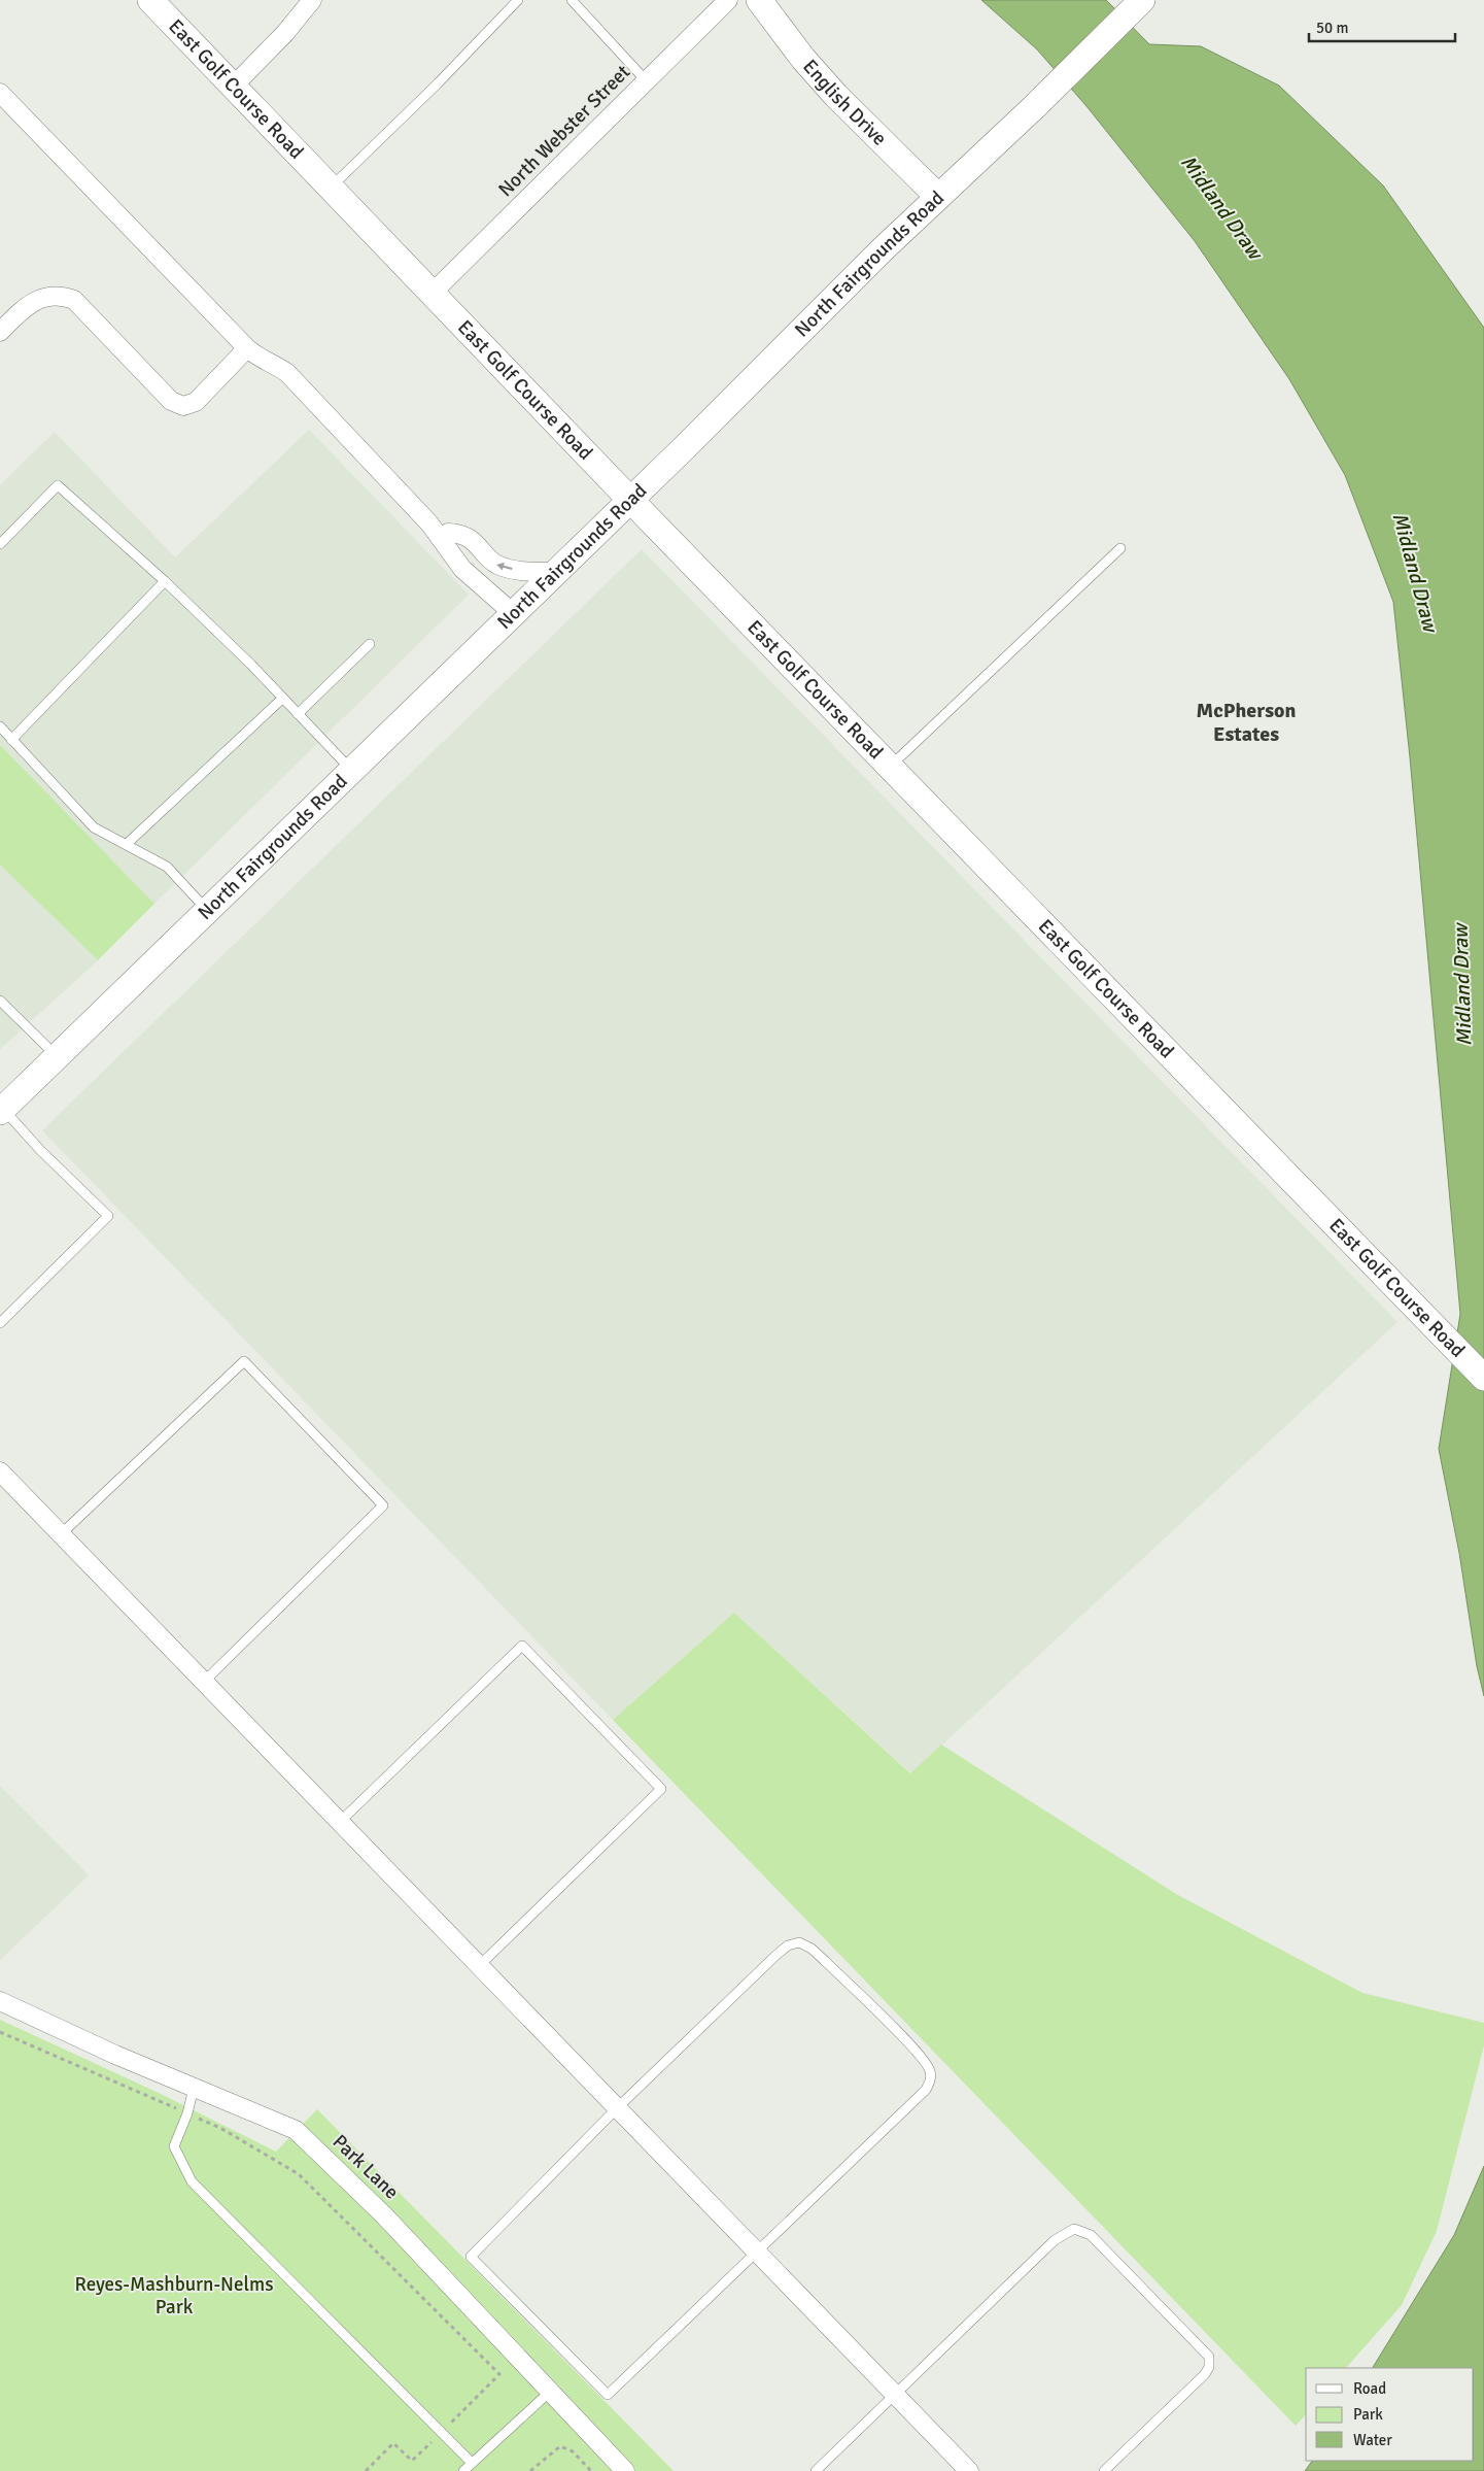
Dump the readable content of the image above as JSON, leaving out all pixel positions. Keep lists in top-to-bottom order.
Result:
{
  "streets": {
    "street": [
      "East Golf Course Road",
      "English Drive",
      "North Webster Street",
      "North Fairgrounds Road",
      "Park Lane"
    ]
  },
  "crossings": [
    ["East Golf Course Road", "North Webster Street"],
    ["East Golf Course Road", "North Fairgrounds Road"],
    ["English Drive", "North Fairgrounds Road"]
  ],
  "districts": ["McPherson Estates"],
  "water": ["Midland Draw"],
  "parks": ["Reyes-Mashburn-Nelms Park"],
  "legend": ["Road", "Park", "Water"],
  "scale_bar": "50 m"
}
